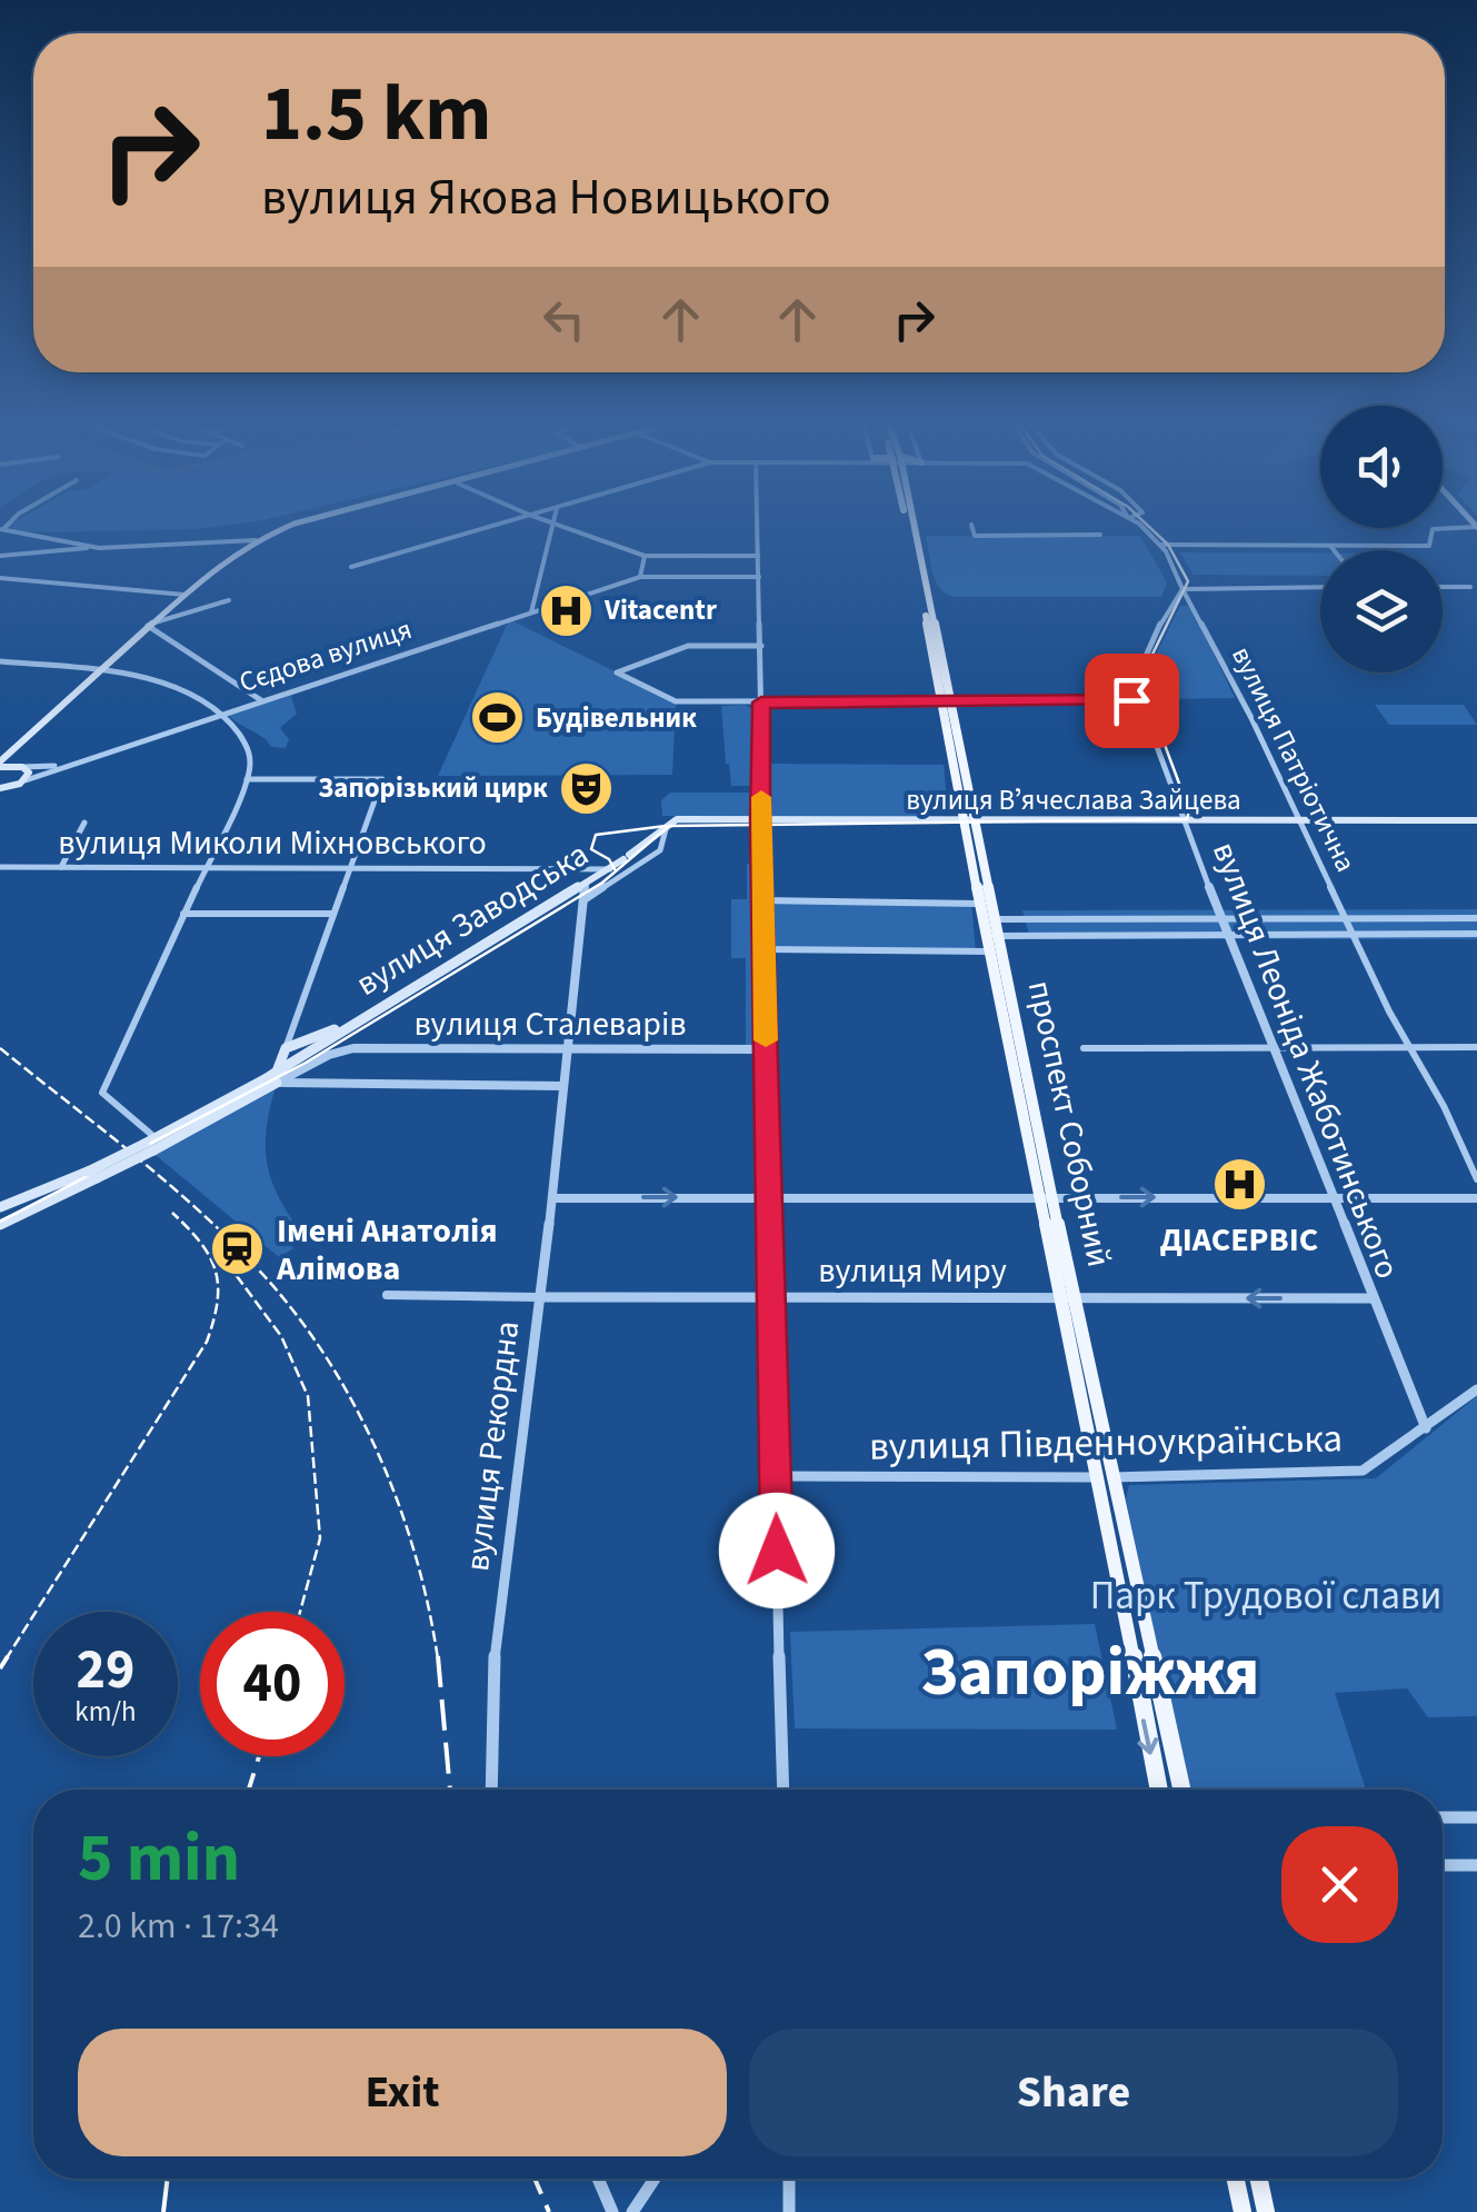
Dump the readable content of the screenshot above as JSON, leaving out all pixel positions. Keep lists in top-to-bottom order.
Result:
{
  "streets": {
    "main road": ["вулиця Вʼячеслава Зайцева", "вулиця Заводська", "проспект Соборний"],
    "street": [
      "Сєдова вулиця",
      "вулиця Патріотична",
      "вулиця Миколи Міхновського",
      "вулиця Сталеварів",
      "вулиця Леоніда Жаботинського",
      "вулиця Миру",
      "вулиця Південноукраїнська",
      "вулиця Рекордна"
    ]
  },
  "crossings": [
    ["вулиця Патріотична", "вулиця Вʼячеслава Зайцева"],
    ["вулиця Вʼячеслава Зайцева", "вулиця Заводська"],
    ["вулиця Вʼячеслава Зайцева", "вулиця Леоніда Жаботинського"],
    ["вулиця Вʼячеслава Зайцева", "проспект Соборний"],
    ["вулиця Миколи Міхновського", "вулиця Заводська"],
    ["вулиця Заводська", "вулиця Сталеварів"],
    ["вулиця Заводська", "вулиця Рекордна"],
    ["вулиця Сталеварів", "вулиця Рекордна"],
    ["вулиця Леоніда Жаботинського", "вулиця Миру"],
    ["вулиця Леоніда Жаботинського", "вулиця Південноукраїнська"],
    ["проспект Соборний", "вулиця Миру"],
    ["проспект Соборний", "вулиця Південноукраїнська"],
    ["вулиця Миру", "вулиця Рекордна"]
  ],
  "districts": ["Запоріжжя"],
  "parks": ["Парк Трудової слави"],
  "places": {
    "hospital": ["Vitacentr", "ДІАСЕРВІС"],
    "sports": ["Будівельник"],
    "theatre": ["Запорізький цирк"],
    "station": ["Імені Анатолія Алімова"]
  },
  "page": {
    "turn": ["1.5 km", "вулиця Якова Новицького"],
    "speed": "29 km/h",
    "limit": "40",
    "heading": ["5 min", "2.0 km · 17:34"],
    "buttons": ["Exit", "Share"]
  }
}
